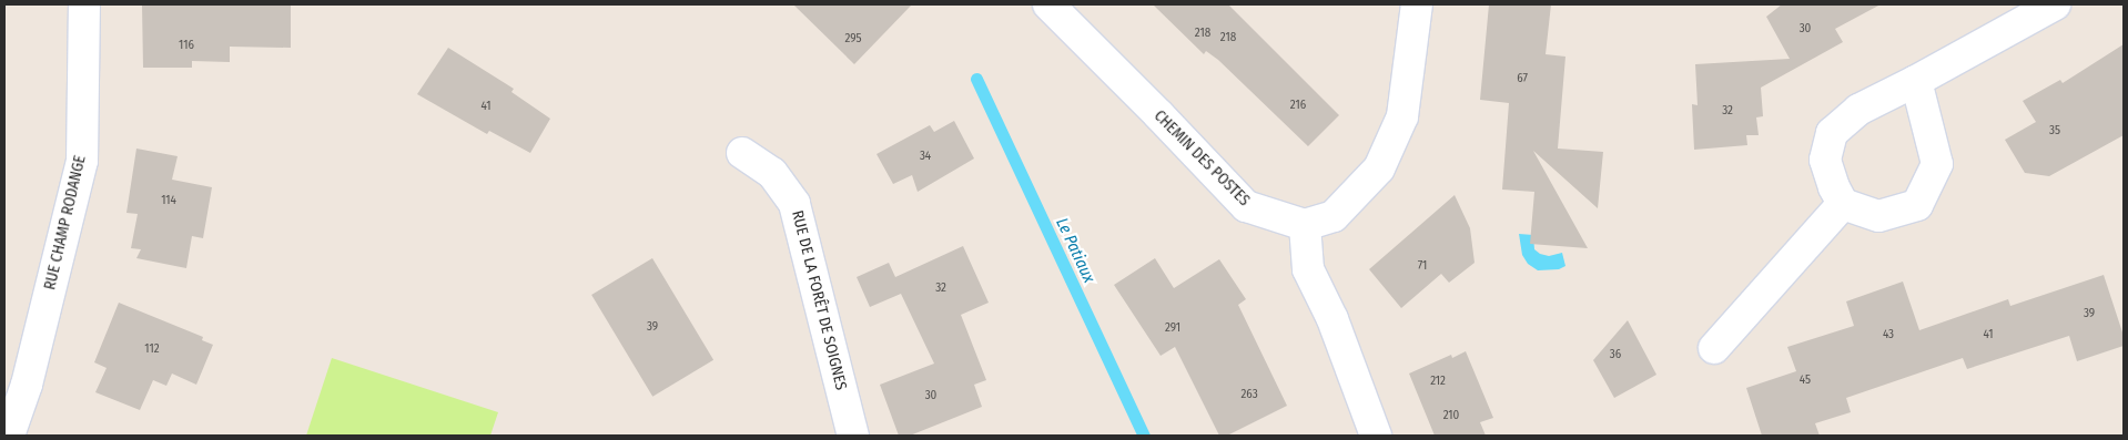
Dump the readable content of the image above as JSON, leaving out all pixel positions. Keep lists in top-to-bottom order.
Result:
{
  "streets": {
    "street": ["CHEMIN DES POSTES", "RUE CHAMP RODANGE", "RUE DE LA FORÊT DE SOIGNES"]
  },
  "water": ["Le Patiaux"],
  "house_numbers": [
    "30",
    "218",
    "218",
    "295",
    "116",
    "67",
    "216",
    "41",
    "32",
    "35",
    "34",
    "114",
    "71",
    "32",
    "39",
    "39",
    "291",
    "43",
    "41",
    "112",
    "36",
    "45",
    "212",
    "263",
    "30",
    "210"
  ]
}
